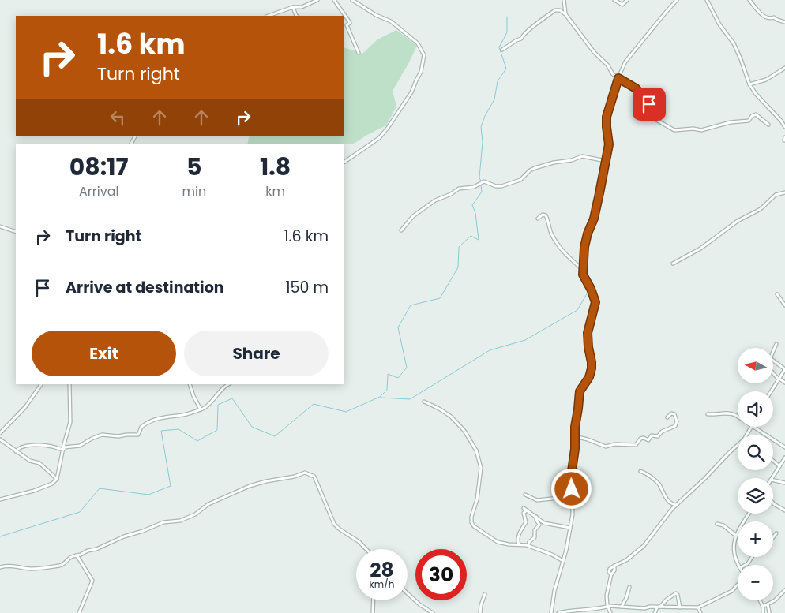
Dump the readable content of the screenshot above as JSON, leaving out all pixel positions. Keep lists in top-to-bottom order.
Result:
{
  "north": "left",
  "page": {
    "turn": ["1.6 km", "Turn right"],
    "eta": [
      "08:17",
      "Arrival",
      "5",
      "min",
      "1.8",
      "km"
    ],
    "list": [
      {
        "name": "Turn right",
        "value": "1.6 km"
      },
      {
        "name": "Arrive at destination",
        "value": "150 m"
      }
    ],
    "buttons": ["Exit", "Share"],
    "map_buttons": ["+", "−"],
    "speed": "28 km/h",
    "limit": "30"
  }
}
